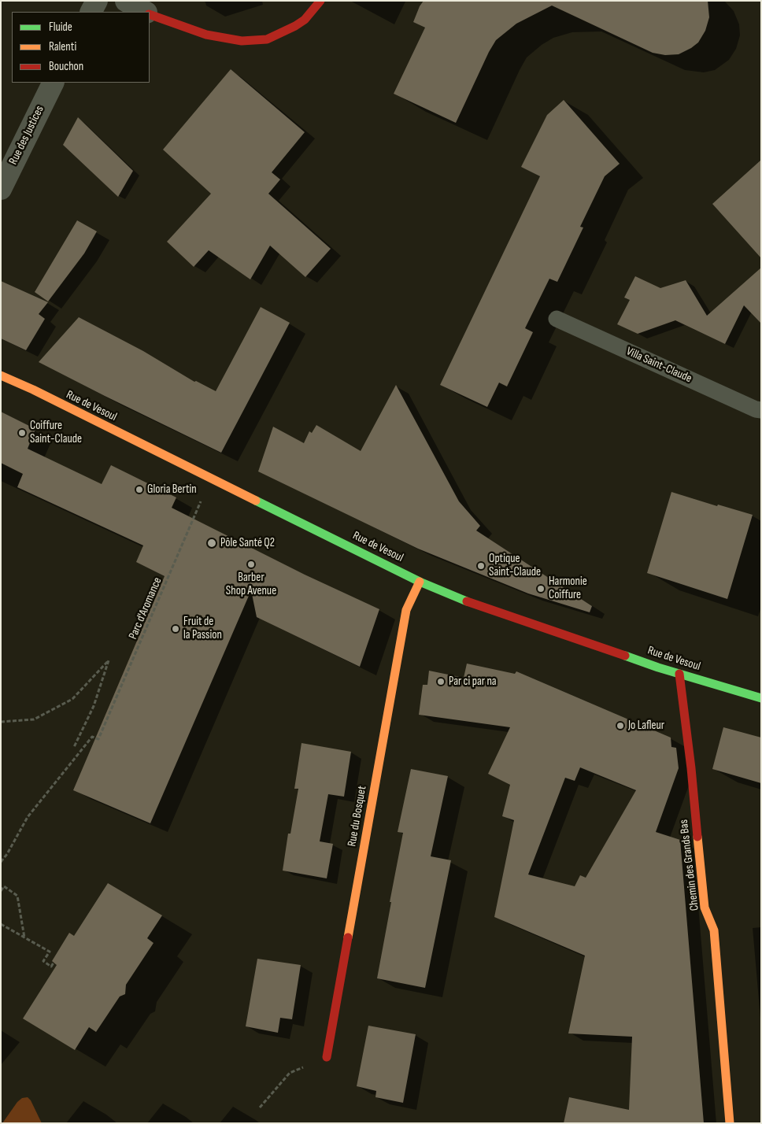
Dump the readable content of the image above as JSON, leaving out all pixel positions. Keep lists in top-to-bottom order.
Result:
{
  "streets": {
    "street": [
      "Rue des Justices",
      "Rue de Vesoul",
      "Rue du Bosquet",
      "Chemin des Grands Bas"
    ],
    "lane": ["Villa Saint-Claude"],
    "path": ["Parc d'Aromance"]
  },
  "crossings": [
    ["Rue de Vesoul", "Parc d'Aromance"],
    ["Rue de Vesoul", "Rue du Bosquet"],
    ["Rue de Vesoul", "Chemin des Grands Bas"]
  ],
  "places": [
    "Coiffure Saint-Claude",
    "Gloria Bertin",
    "Pôle Santé Q2",
    "Barber Shop Avenue",
    "Optique Saint-Claude",
    "Harmonie Coiffure",
    "Fruit de la Passion",
    "Par ci par na",
    "Jo Lafleur"
  ],
  "legend": ["Fluide", "Ralenti", "Bouchon"]
}
